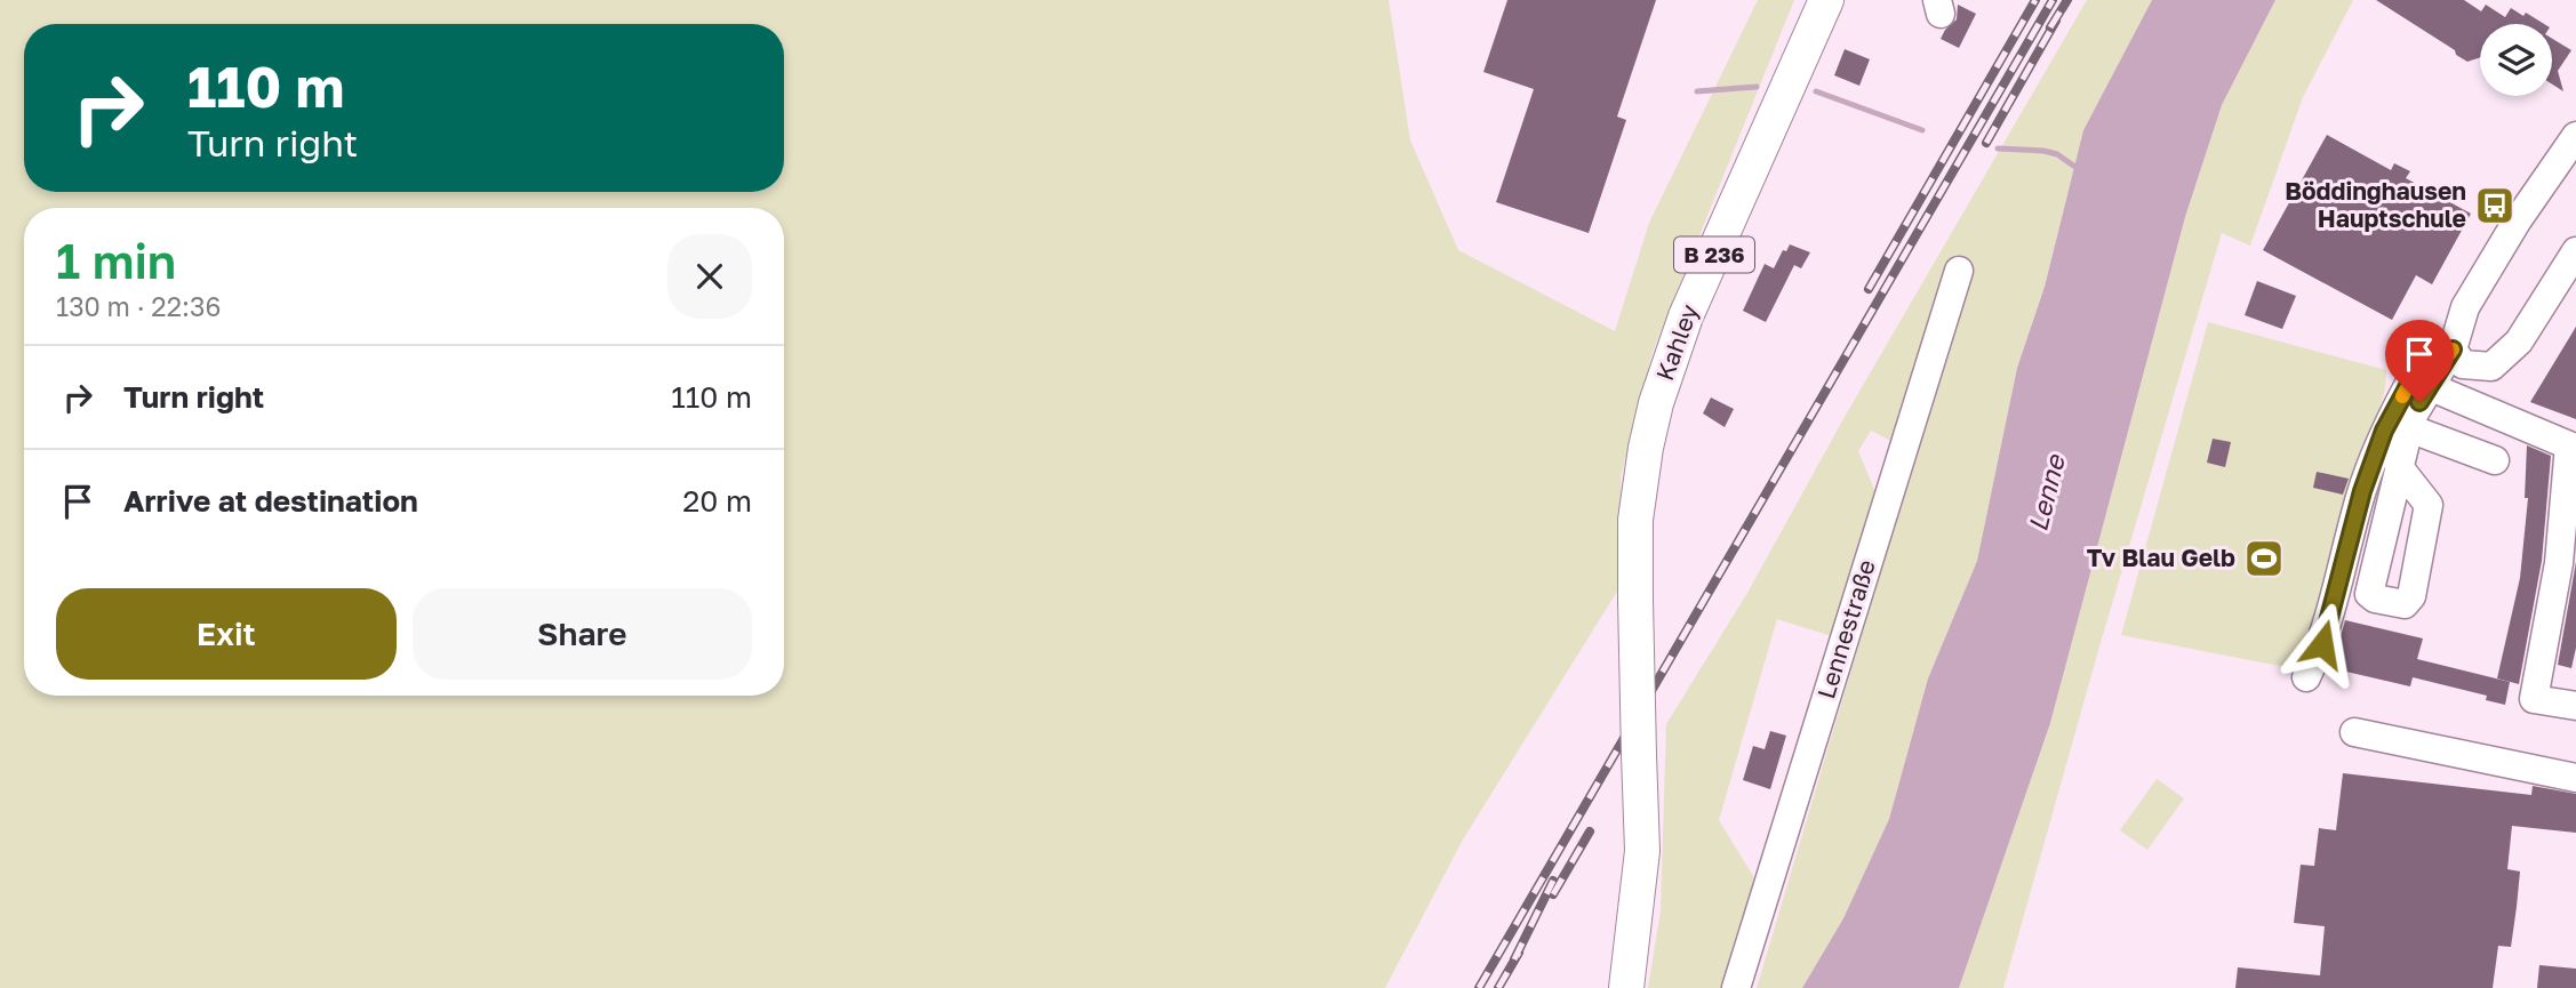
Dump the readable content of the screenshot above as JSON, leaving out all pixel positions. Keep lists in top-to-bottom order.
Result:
{
  "streets": {
    "main road": ["B 236", "Kahley"],
    "street": ["Lennestraße"]
  },
  "water": ["Lenne"],
  "places": {
    "bus stop": ["Böddinghausen Hauptschule"],
    "sports": ["Tv Blau Gelb"]
  },
  "page": {
    "turn": ["110 m", "Turn right"],
    "heading": ["1 min", "130 m · 22:36"],
    "list": [
      {
        "name": "Turn right",
        "value": "110 m"
      },
      {
        "name": "Arrive at destination",
        "value": "20 m"
      }
    ],
    "buttons": ["Exit", "Share"]
  }
}
